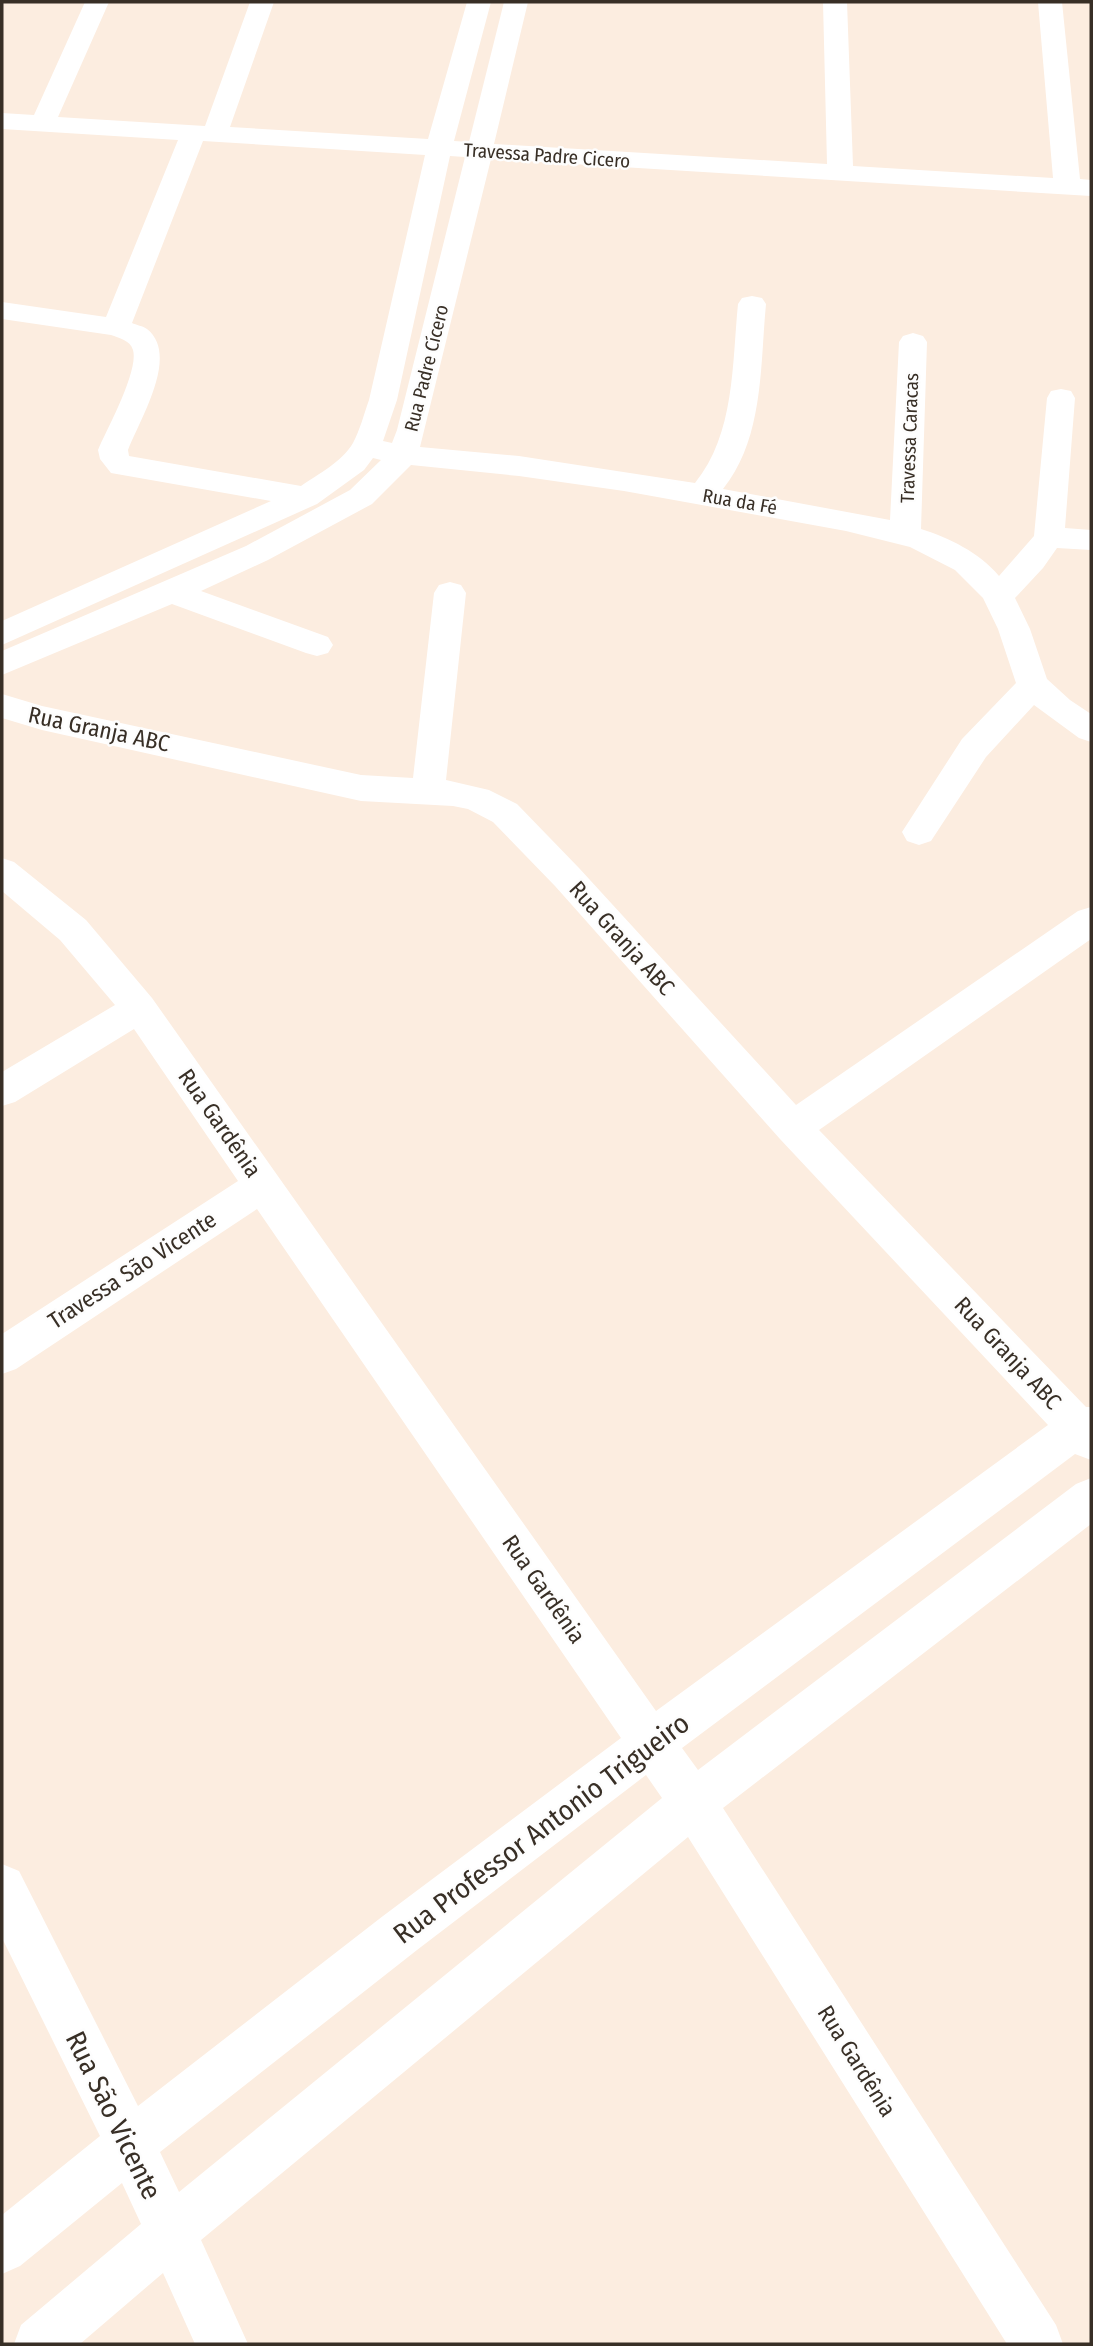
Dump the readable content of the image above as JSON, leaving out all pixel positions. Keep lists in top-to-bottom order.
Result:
{
  "streets": {
    "street": [
      "Travessa Padre Cicero",
      "Rua Padre Cícero",
      "Travessa Caracas",
      "Rua da Fé",
      "Rua Granja ABC",
      "Rua Gardênia",
      "Travessa São Vicente",
      "Rua Professor Antonio Trigueiro",
      "Rua São Vicente"
    ]
  },
  "crossings": [
    ["Travessa Padre Cicero", "Rua Padre Cícero"],
    ["Rua Padre Cícero", "Rua da Fé"],
    ["Travessa Caracas", "Rua da Fé"],
    ["Rua Granja ABC", "Rua Professor Antonio Trigueiro"],
    ["Rua Gardênia", "Travessa São Vicente"],
    ["Rua Gardênia", "Rua Professor Antonio Trigueiro"],
    ["Rua Professor Antonio Trigueiro", "Rua São Vicente"]
  ]
}
